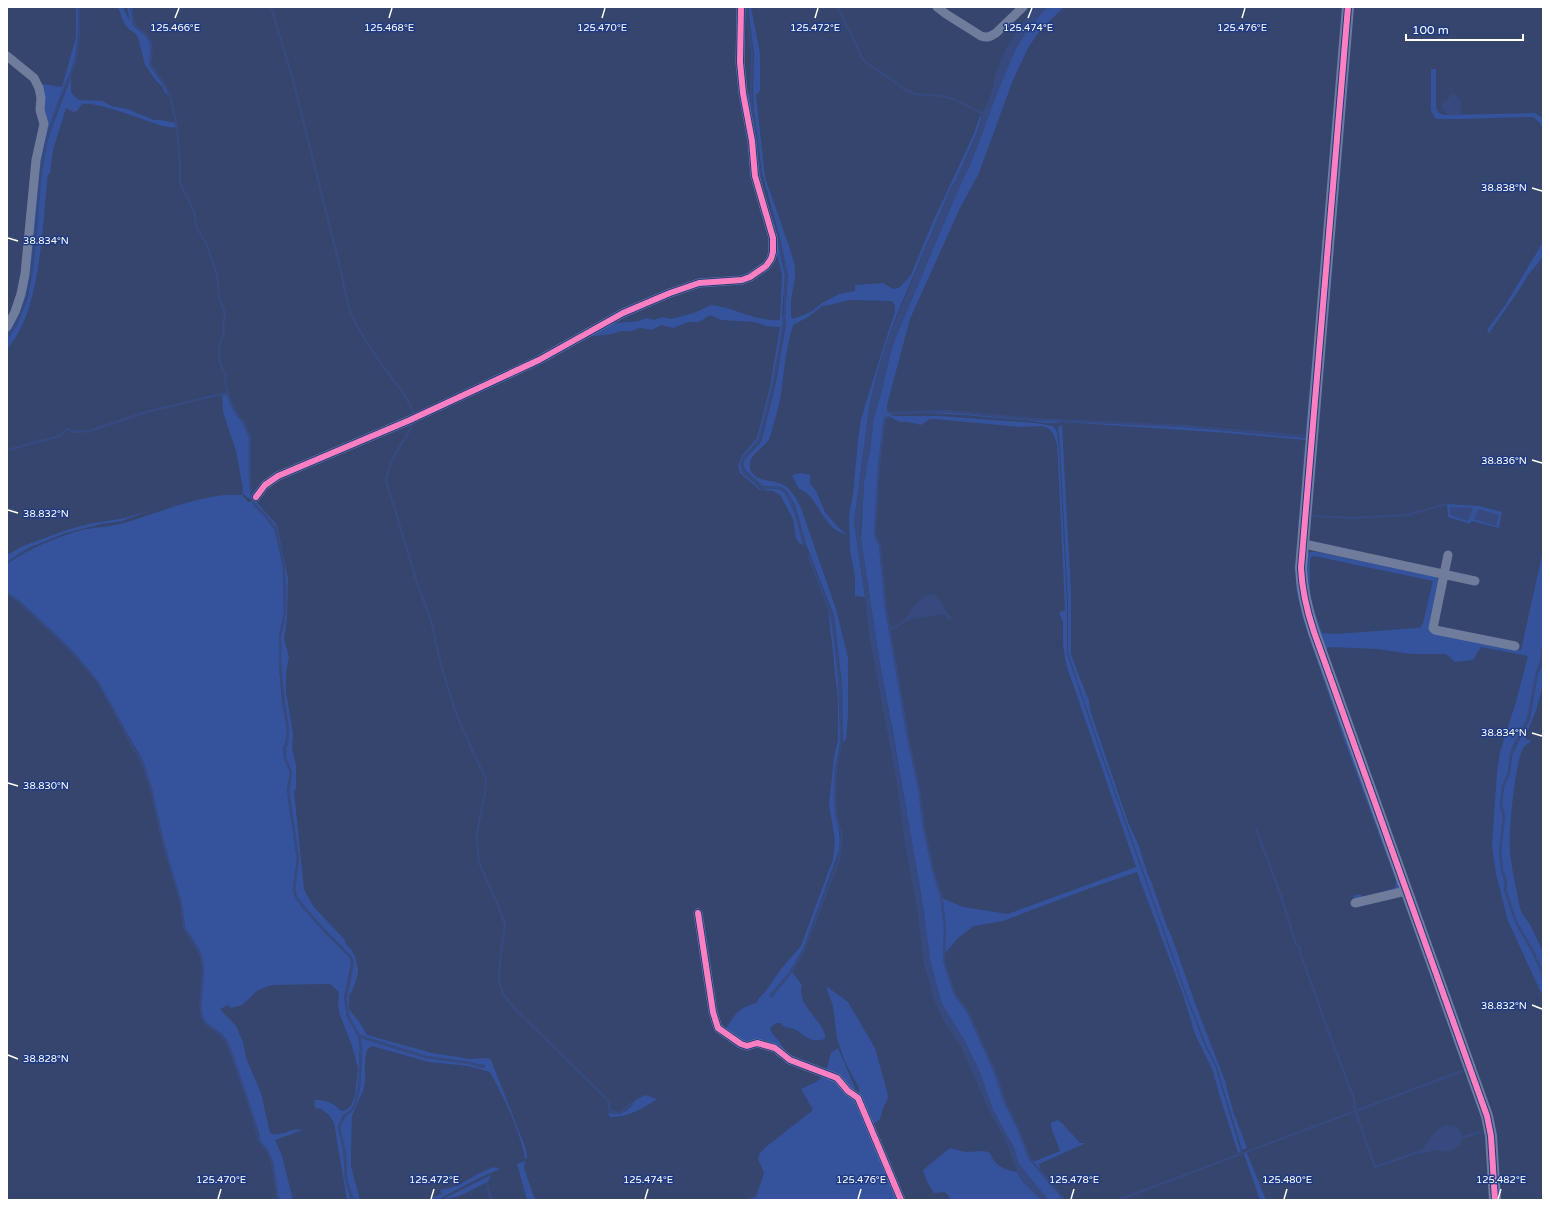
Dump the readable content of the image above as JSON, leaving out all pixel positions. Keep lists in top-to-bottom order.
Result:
{
  "scale_bar": "100 m",
  "coordinates": [
    "125.466°E",
    "125.468°E",
    "125.470°E",
    "125.472°E",
    "125.474°E",
    "125.476°E",
    "38.838°N",
    "38.834°N",
    "38.836°N",
    "38.832°N",
    "38.830°N",
    "38.828°N",
    "125.478°E",
    "125.480°E",
    "125.482°E"
  ]
}
